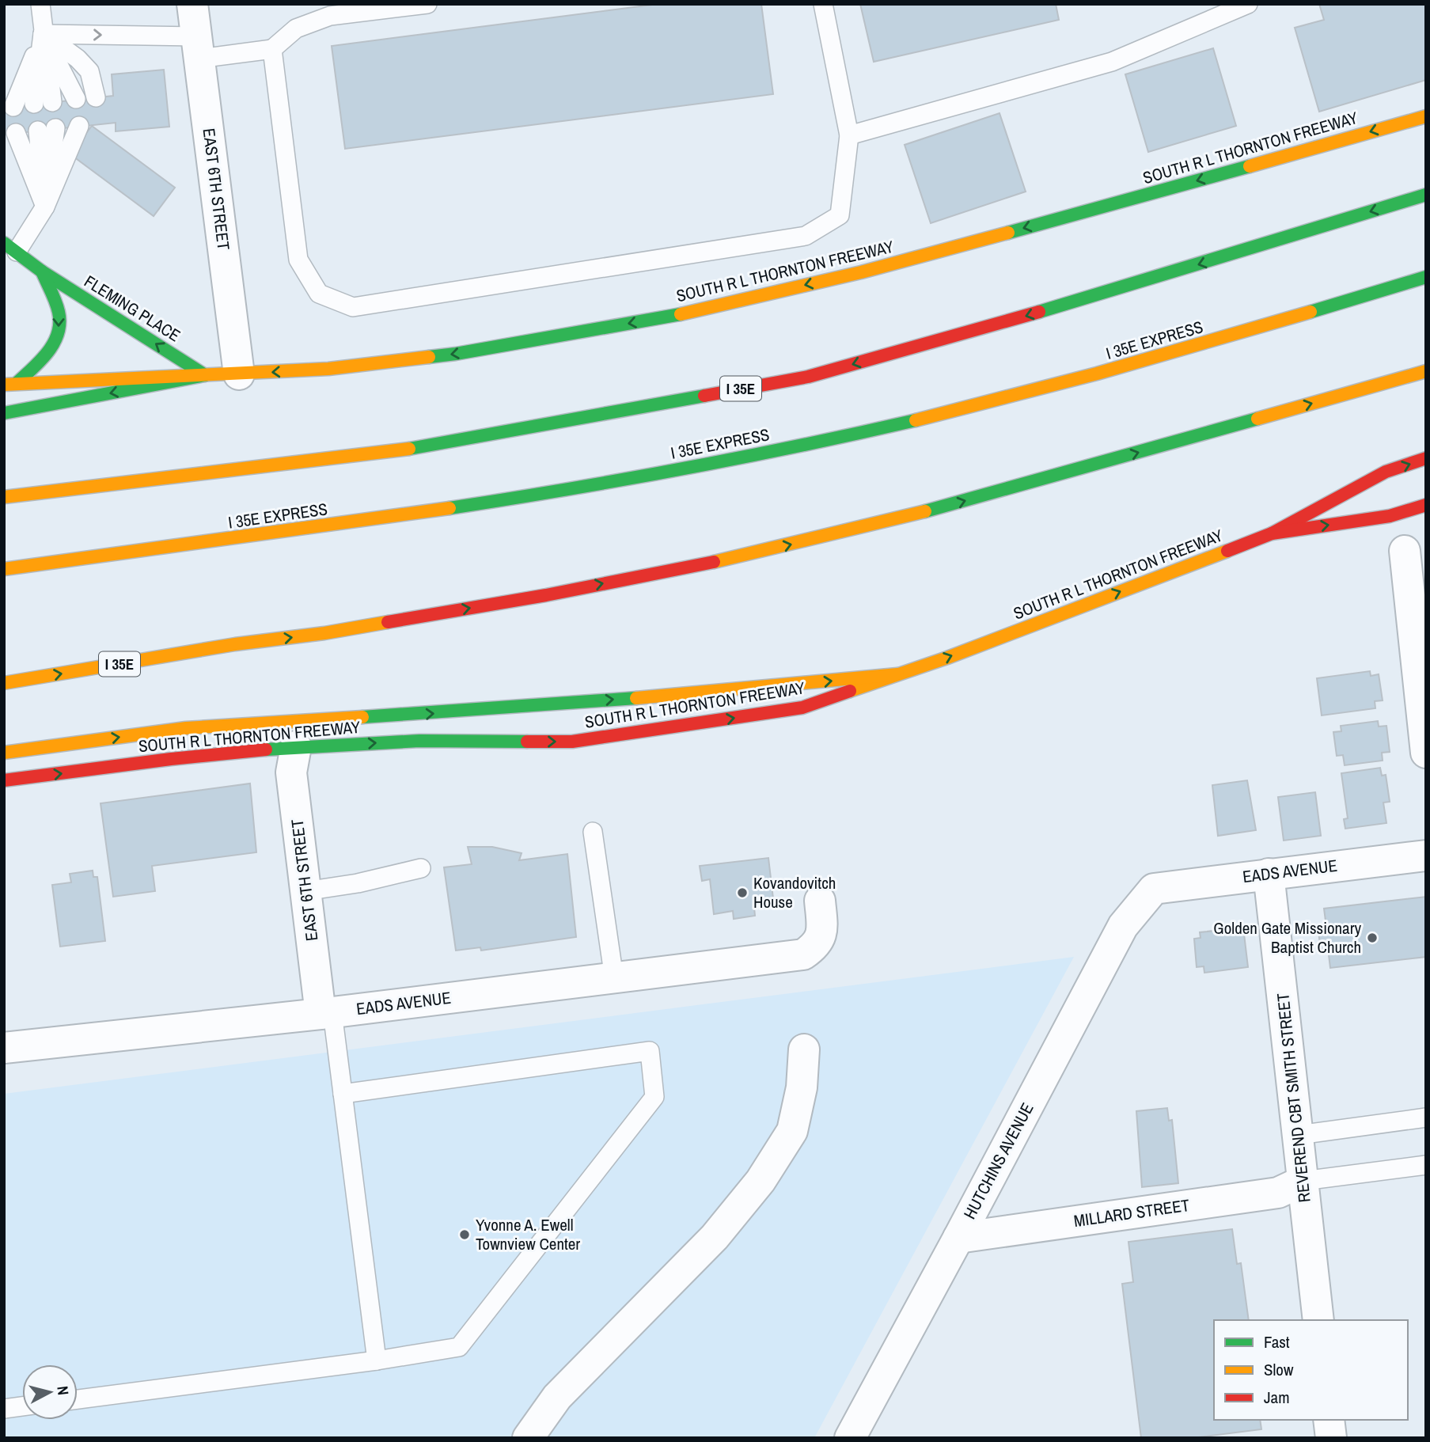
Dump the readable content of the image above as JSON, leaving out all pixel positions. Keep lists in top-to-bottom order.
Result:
{
  "streets": {
    "main road": [
      "SOUTH R L THORNTON FREEWAY",
      "FLEMING PLACE",
      "I 35E EXPRESS",
      "I 35E"
    ],
    "street": [
      "EAST 6TH STREET",
      "EADS AVENUE",
      "REVEREND CBT SMITH STREET",
      "HUTCHINS AVENUE",
      "MILLARD STREET"
    ]
  },
  "crossings": [
    ["SOUTH R L THORNTON FREEWAY", "EAST 6TH STREET"],
    ["SOUTH R L THORNTON FREEWAY", "FLEMING PLACE"],
    ["EAST 6TH STREET", "EADS AVENUE"],
    ["EADS AVENUE", "REVEREND CBT SMITH STREET"],
    ["EADS AVENUE", "HUTCHINS AVENUE"],
    ["REVEREND CBT SMITH STREET", "MILLARD STREET"],
    ["HUTCHINS AVENUE", "MILLARD STREET"]
  ],
  "places": ["Kovandovitch House", "Golden Gate Missionary Baptist Church", "Yvonne A. Ewell Townview Center"],
  "legend": ["Fast", "Slow", "Jam"],
  "north": "right"
}
